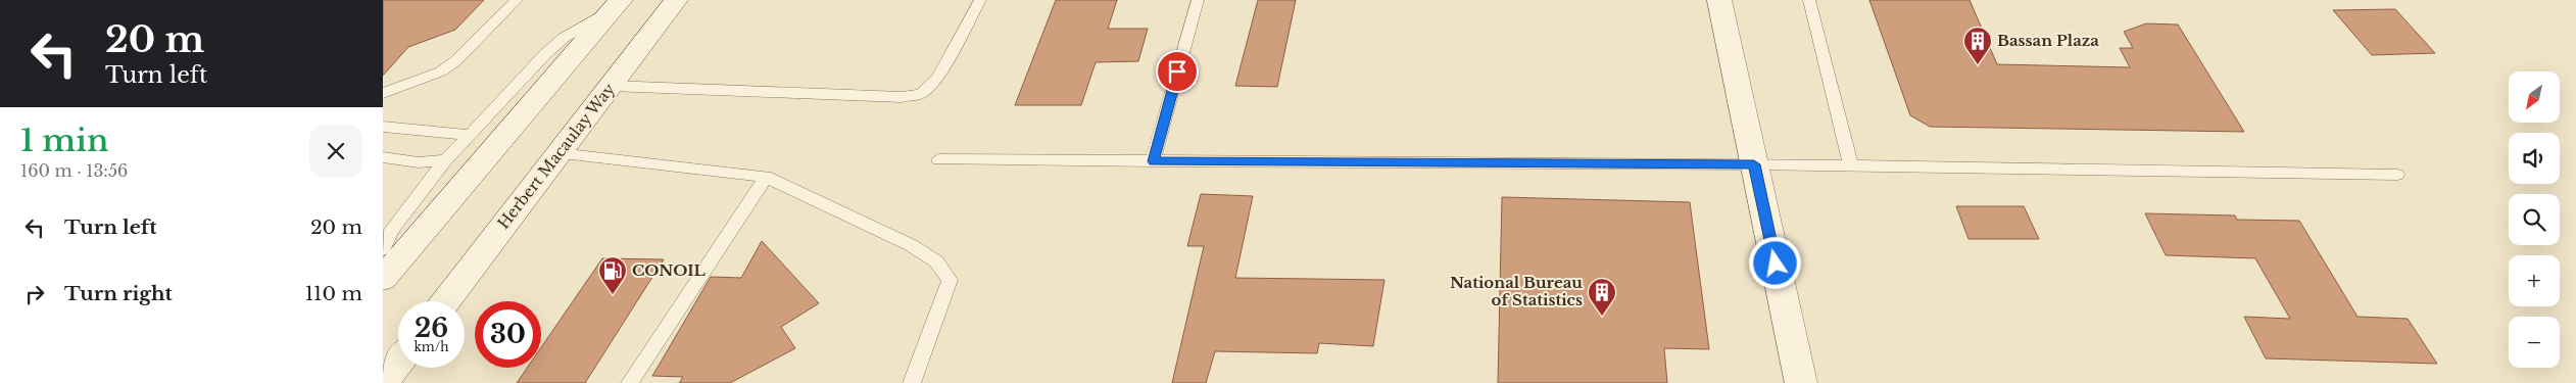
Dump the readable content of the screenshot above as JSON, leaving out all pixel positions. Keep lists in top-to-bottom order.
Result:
{
  "streets": {
    "main road": ["Herbert Macaulay Way"]
  },
  "places": {
    "building": ["Bassan Plaza", "National Bureau of Statistics"],
    "fuel station": ["CONOIL"]
  },
  "north": "bottom left",
  "page": {
    "turn": ["20 m", "Turn left"],
    "map_buttons": ["+", "−"],
    "heading": ["1 min", "160 m · 13:56"],
    "list": [
      {
        "name": "Turn left",
        "value": "20 m"
      },
      {
        "name": "Turn right",
        "value": "110 m"
      }
    ],
    "speed": "26 km/h",
    "limit": "30"
  }
}
